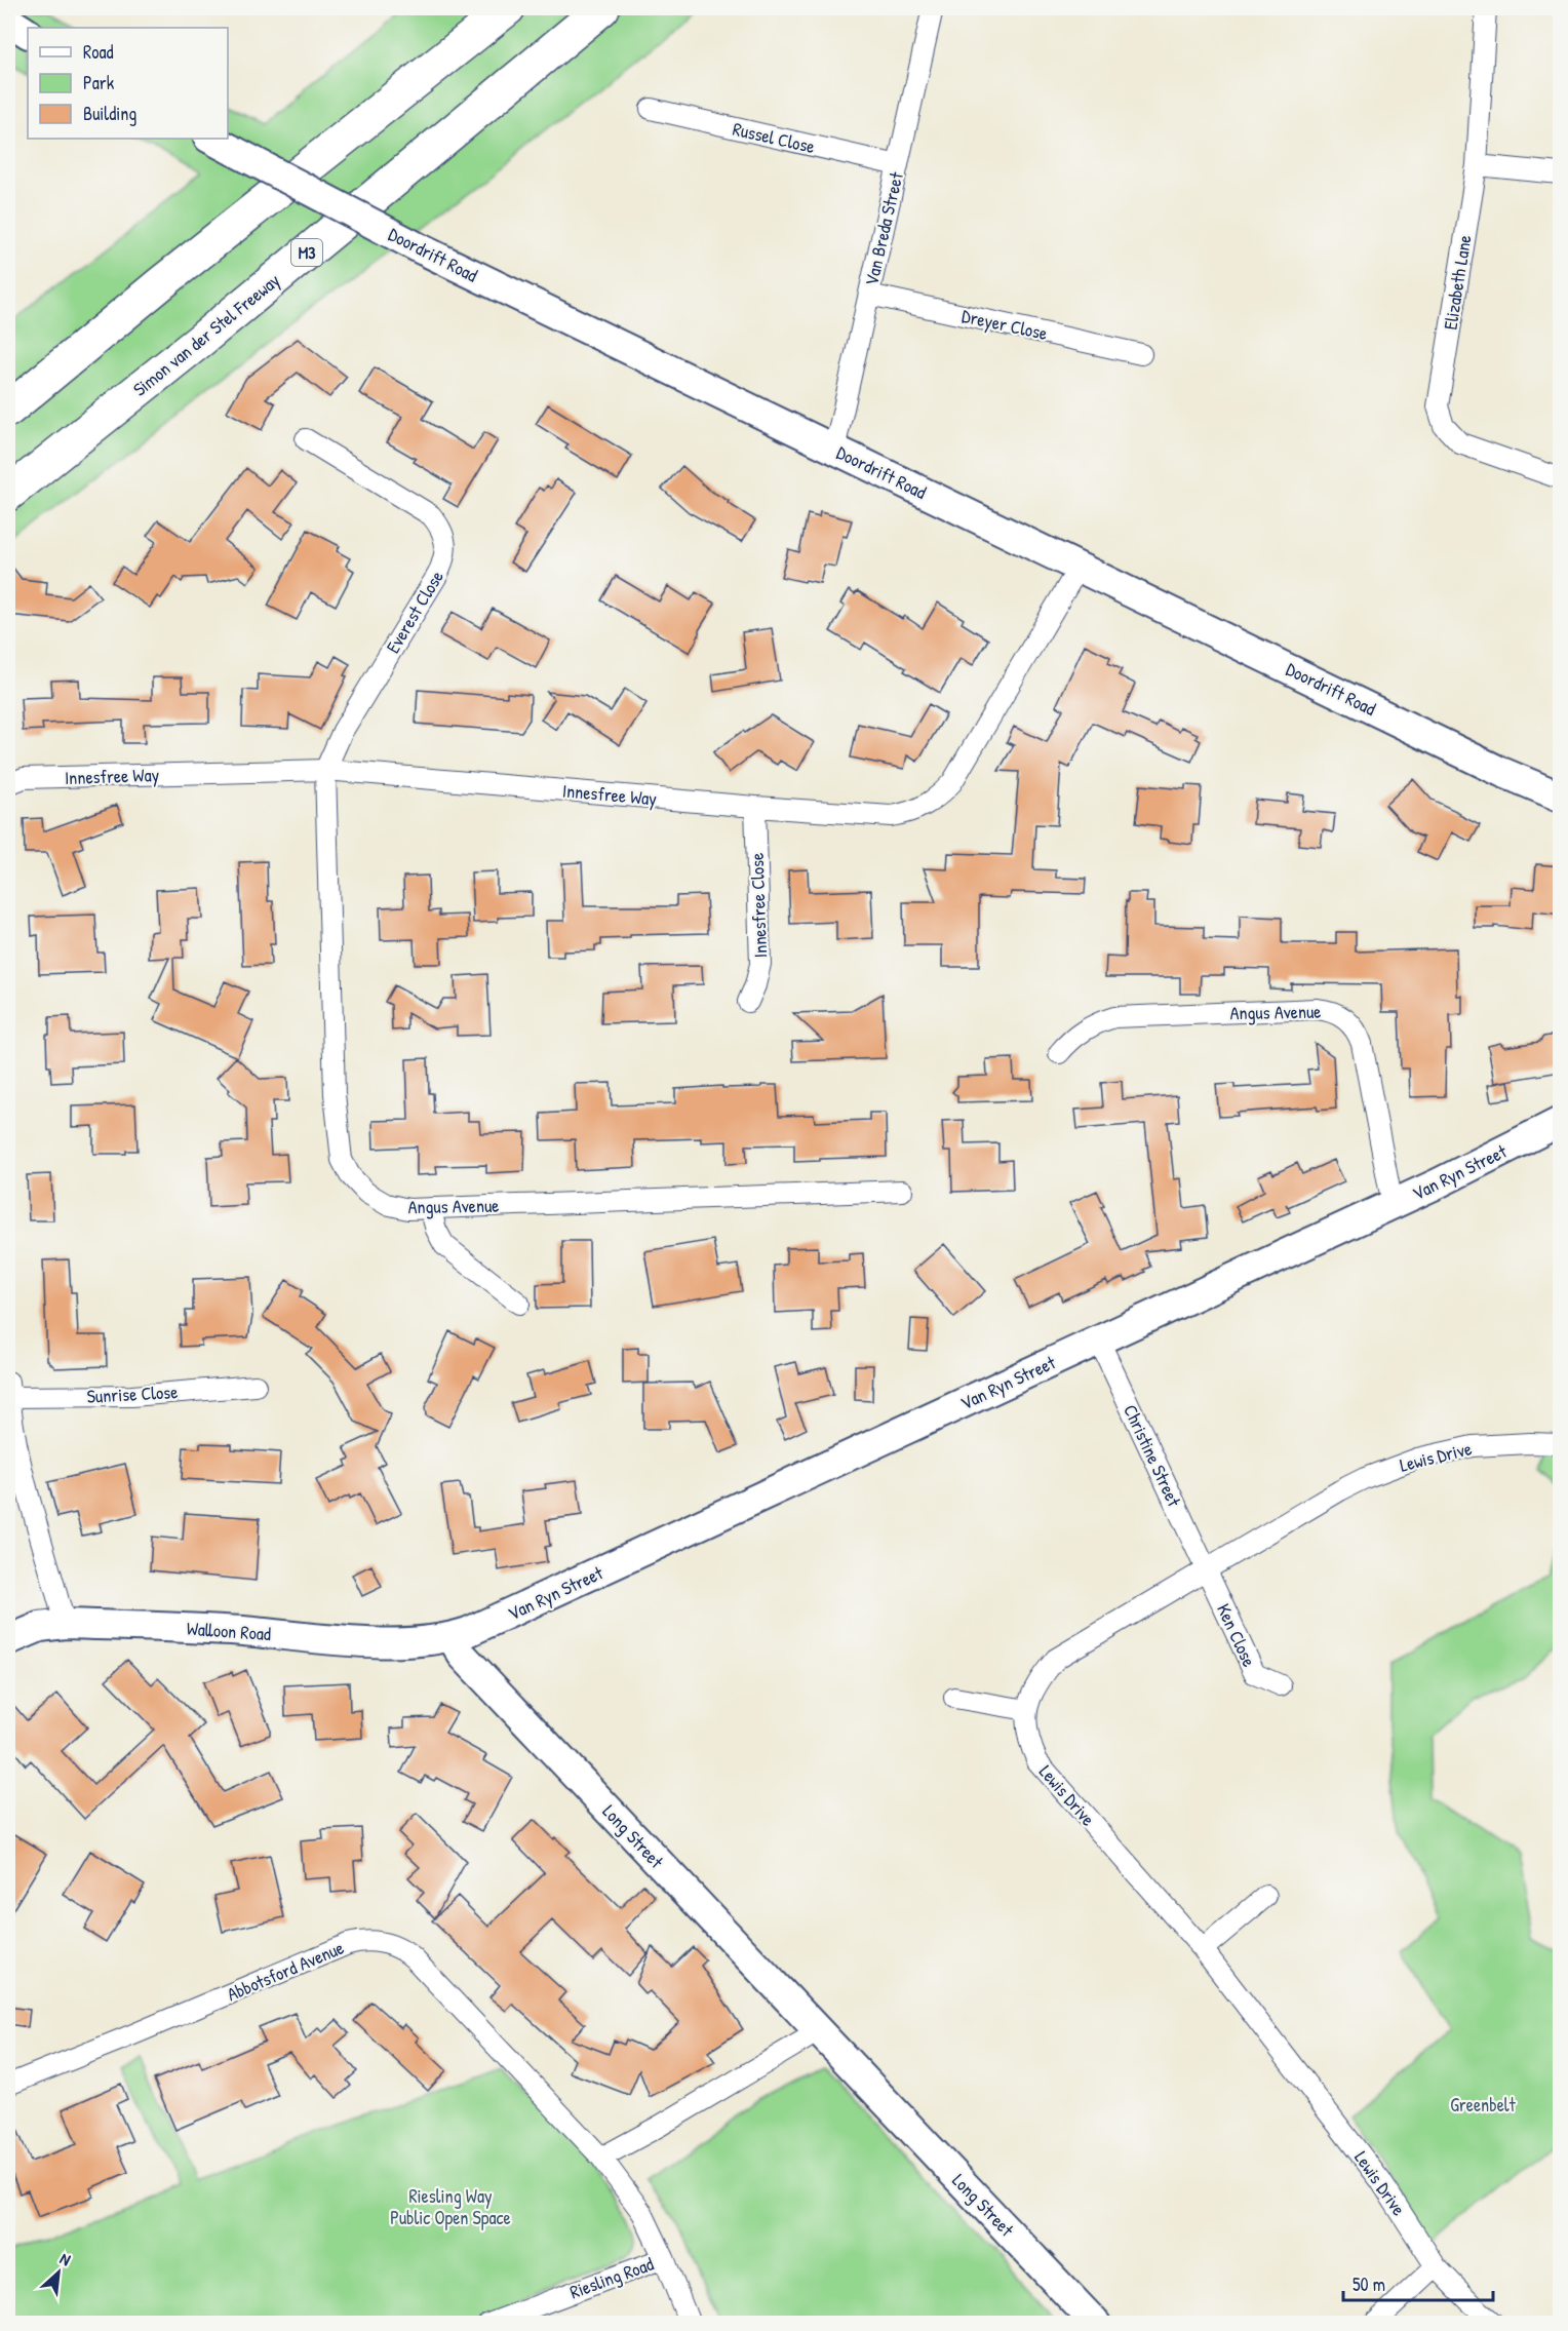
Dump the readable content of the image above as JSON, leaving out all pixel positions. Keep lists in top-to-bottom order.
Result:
{
  "streets": {
    "highway": ["M3", "Simon van der Stel Freeway"],
    "street": [
      "Russel Close",
      "Van Breda Street",
      "Doordrift Road",
      "Elizabeth Lane",
      "Dreyer Close",
      "Everest Close",
      "Innesfree Way",
      "Innesfree Close",
      "Angus Avenue",
      "Van Ryn Street",
      "Sunrise Close",
      "Christine Street",
      "Lewis Drive",
      "Walloon Road",
      "Ken Close",
      "Long Street",
      "Abbotsford Avenue",
      "Riesling Road"
    ]
  },
  "crossings": [
    ["Russel Close", "Van Breda Street"],
    ["Van Breda Street", "Doordrift Road"],
    ["Van Breda Street", "Dreyer Close"],
    ["Doordrift Road", "Innesfree Way"],
    ["Everest Close", "Innesfree Way"],
    ["Everest Close", "Angus Avenue"],
    ["Innesfree Way", "Innesfree Close"],
    ["Innesfree Way", "Angus Avenue"],
    ["Angus Avenue", "Van Ryn Street"],
    ["Van Ryn Street", "Christine Street"],
    ["Van Ryn Street", "Walloon Road"],
    ["Van Ryn Street", "Long Street"],
    ["Christine Street", "Lewis Drive"],
    ["Christine Street", "Ken Close"],
    ["Lewis Drive", "Ken Close"],
    ["Walloon Road", "Long Street"],
    ["Abbotsford Avenue", "Riesling Road"]
  ],
  "parks": ["Greenbelt", "Riesling Way Public Open Space"],
  "legend": ["Road", "Park", "Building"],
  "scale_bar": "50 m",
  "north": "top right"
}
